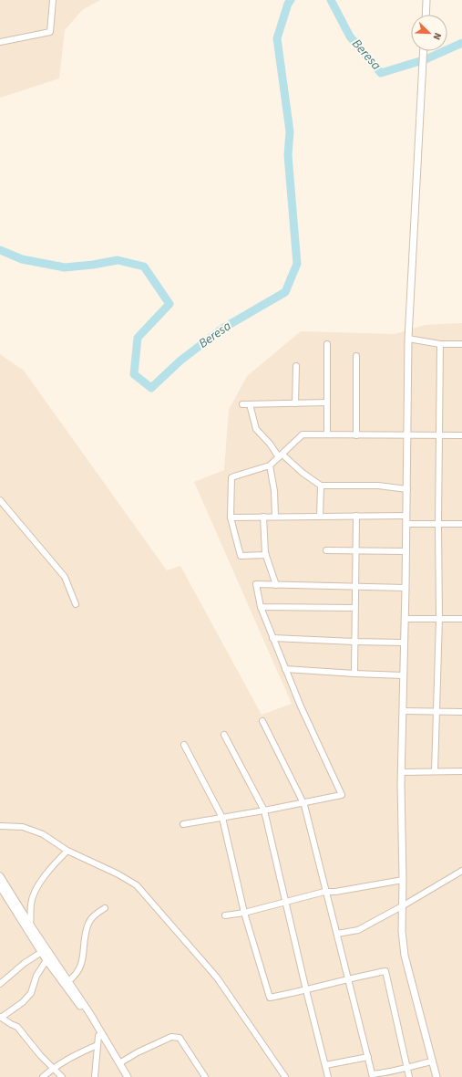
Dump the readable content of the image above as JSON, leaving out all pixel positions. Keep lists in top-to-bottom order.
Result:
{
  "water": ["Beresa"],
  "north": "bottom right"
}
